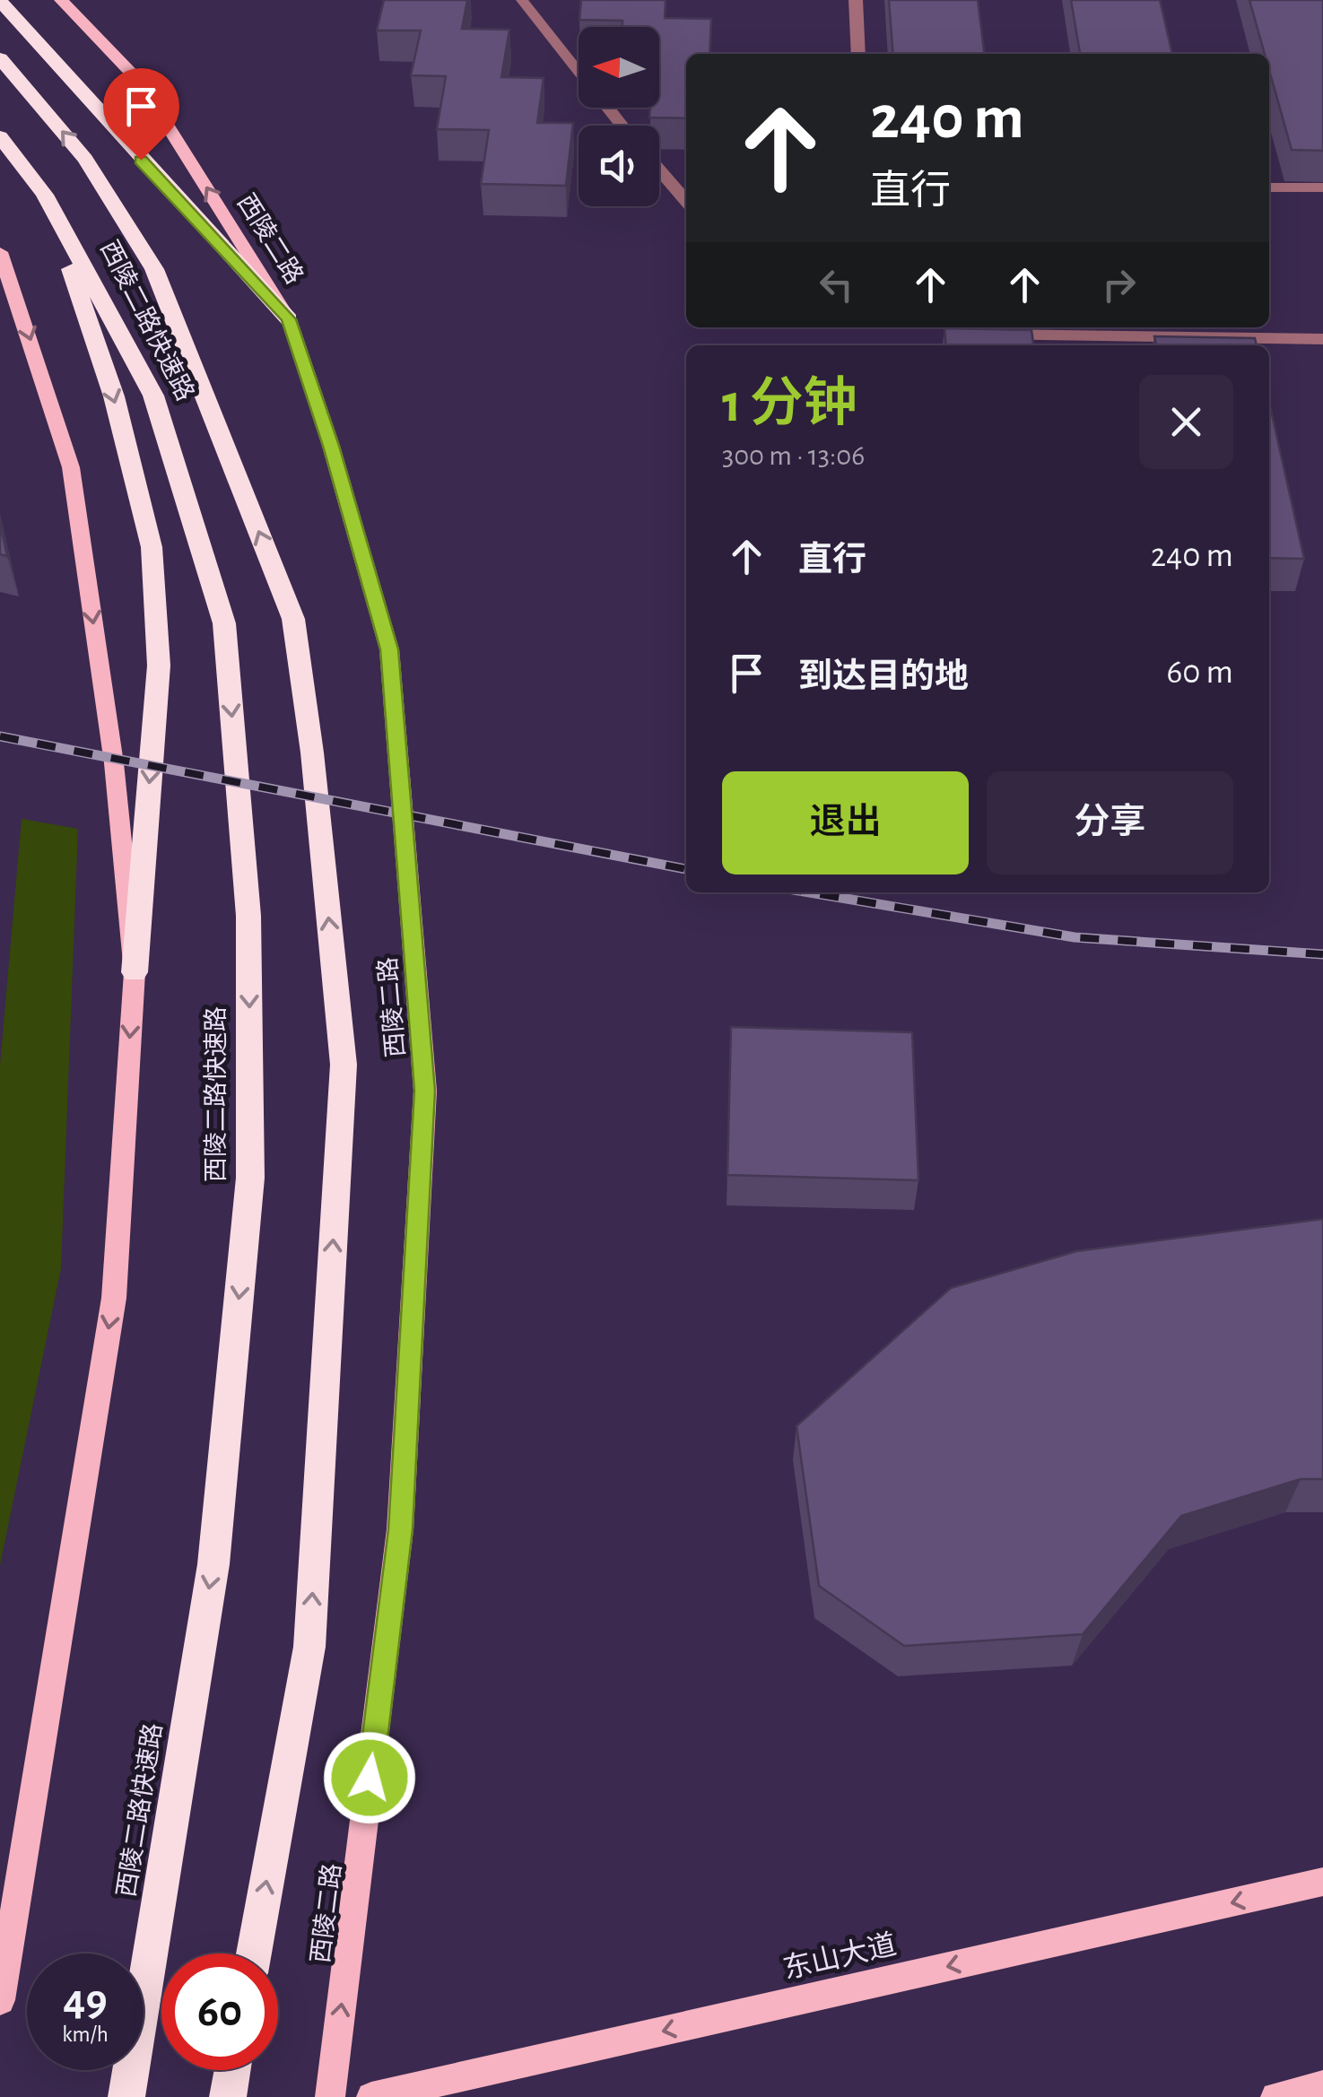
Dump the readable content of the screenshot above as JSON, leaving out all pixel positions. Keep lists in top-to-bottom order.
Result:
{
  "streets": {
    "highway": ["西陵二路快速路"],
    "main road": ["西陵二路", "东山大道"]
  },
  "one_way": ["西陵二路", "东山大道"],
  "north": "left",
  "page": {
    "turn": ["240 m", "直行"],
    "heading": ["1 分钟", "300 m · 13:06"],
    "list": [
      {
        "name": "直行",
        "value": "240 m"
      },
      {
        "name": "到达目的地",
        "value": "60 m"
      }
    ],
    "buttons": ["退出", "分享"],
    "speed": "49 km/h",
    "limit": "60"
  }
}
